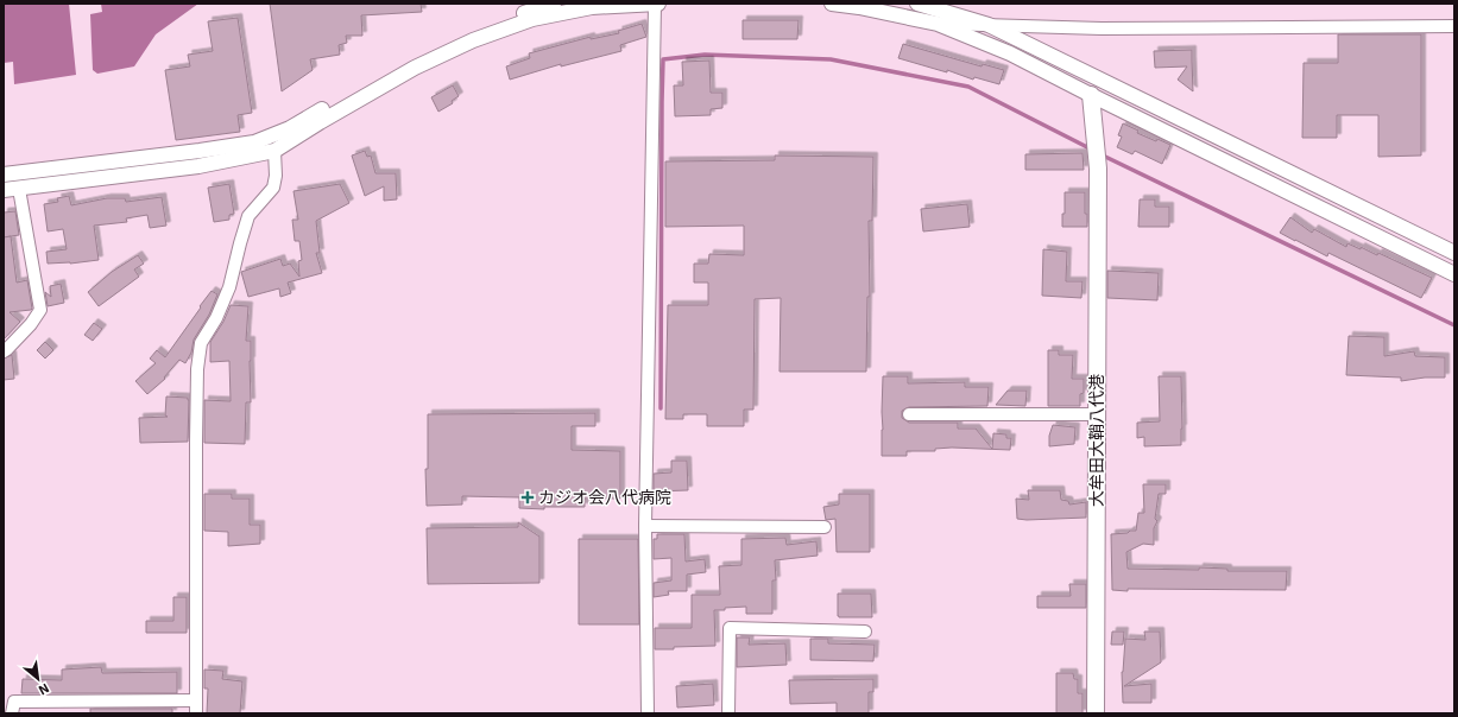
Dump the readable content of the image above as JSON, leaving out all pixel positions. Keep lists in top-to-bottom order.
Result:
{
  "streets": {
    "main road": ["大牟田大鞘八代港"]
  },
  "places": {
    "health": ["カジオ会八代病院"]
  },
  "north": "bottom right"
}
